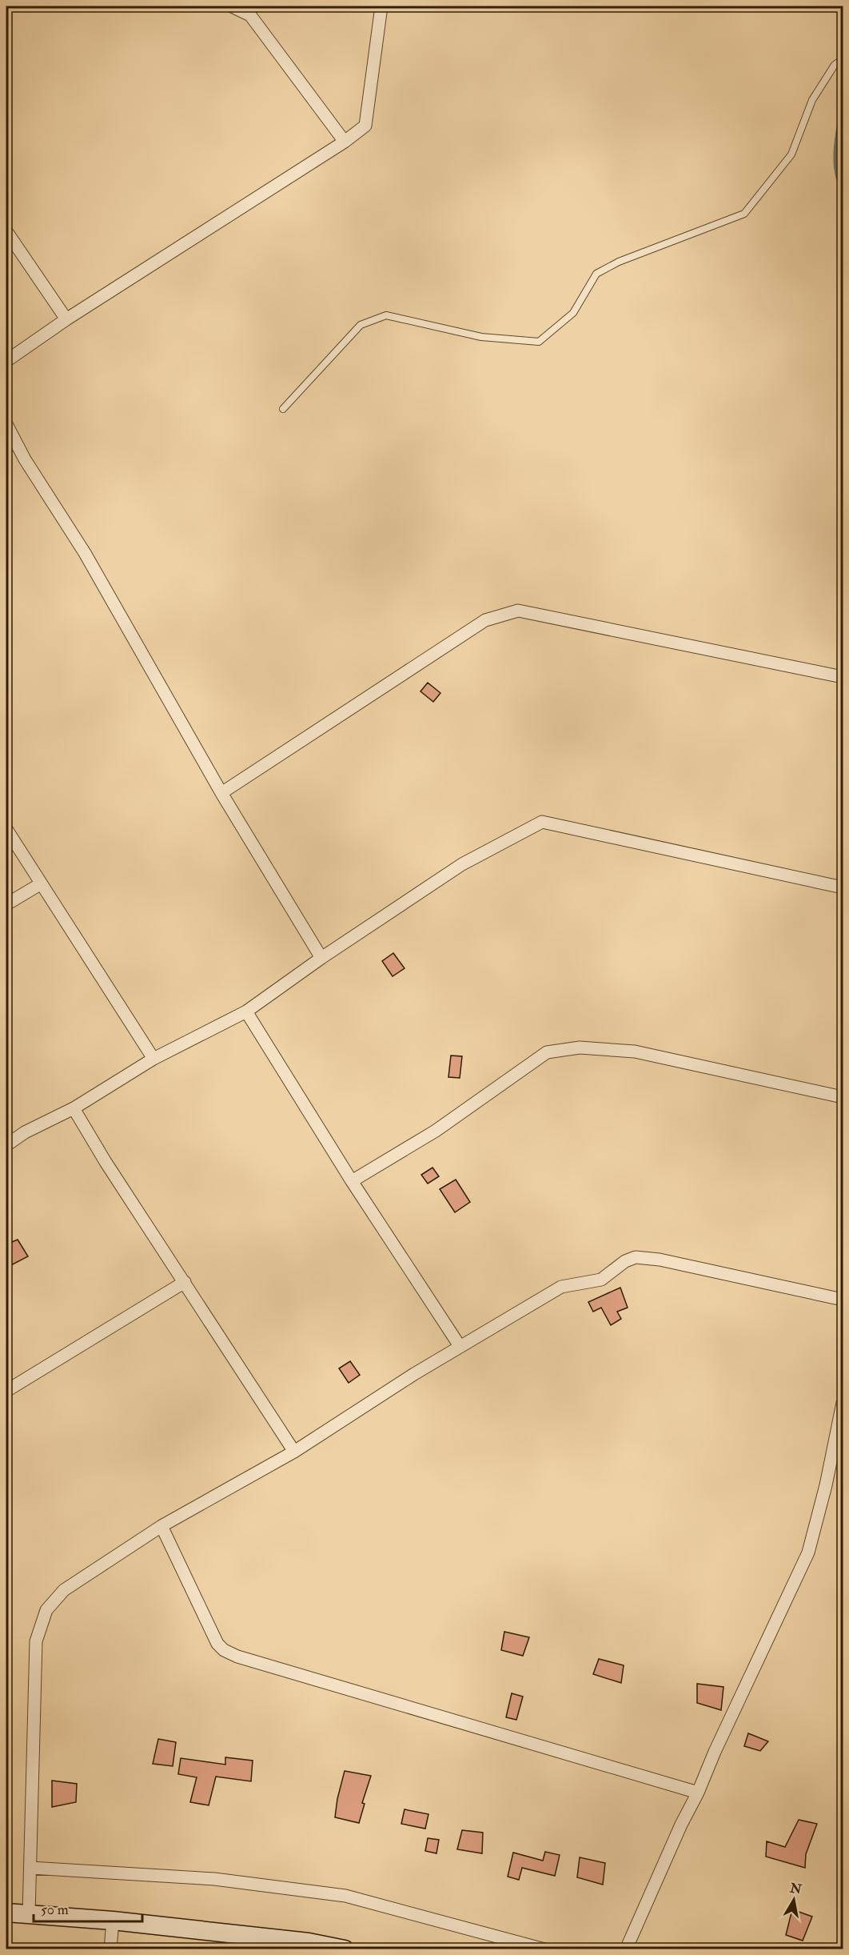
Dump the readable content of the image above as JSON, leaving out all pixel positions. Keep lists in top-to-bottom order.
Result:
{
  "scale_bar": "50 m",
  "north": "top"
}
